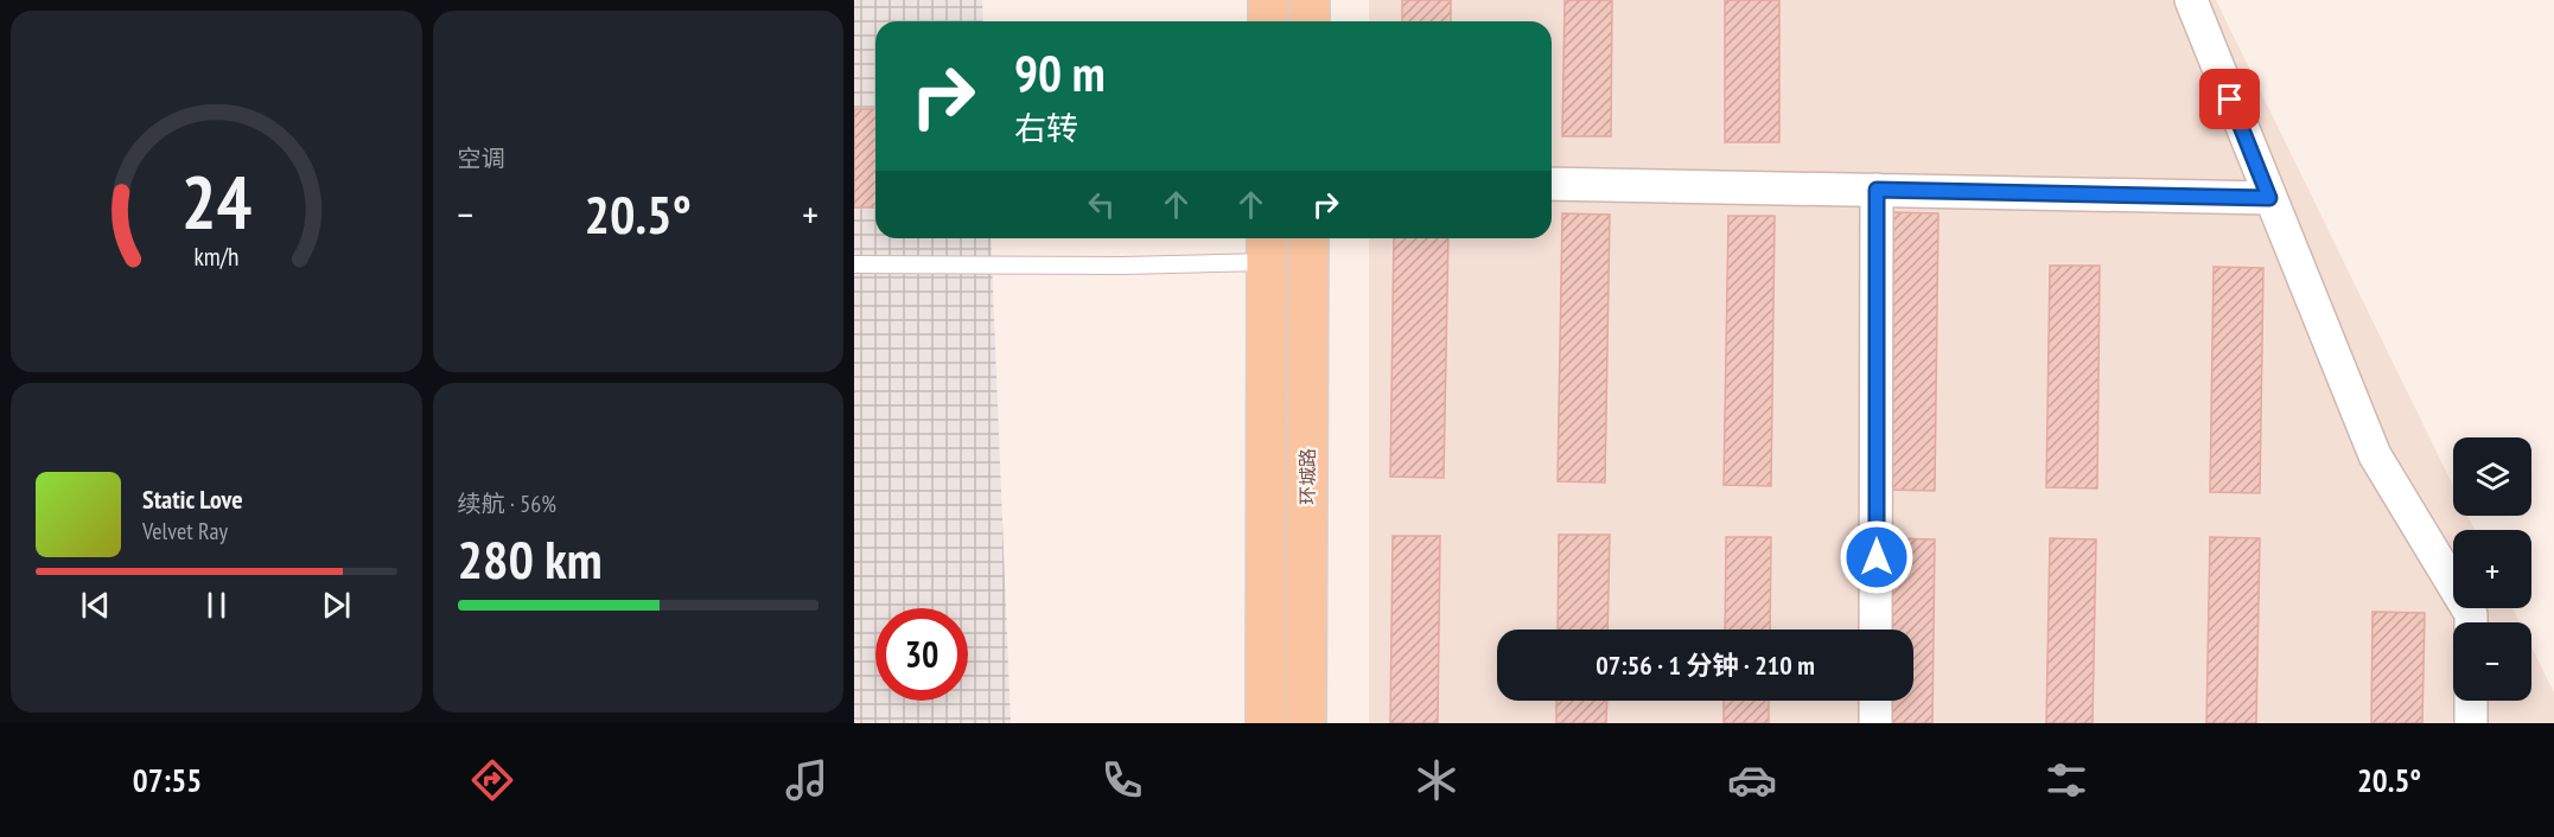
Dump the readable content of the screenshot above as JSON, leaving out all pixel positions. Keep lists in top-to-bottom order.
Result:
{
  "streets": {
    "main road": ["环城路"]
  },
  "page": {
    "tile": [
      "空调",
      ["续航 · 56%", "280 km"]
    ],
    "turn": ["90 m", "右转"],
    "heat": ["−", "20.5°", "+"],
    "map_buttons": ["+", "−"],
    "song": ["Static Love", "Velvet Ray"],
    "limit": "30",
    "trip": "07:56 · 1 分钟 · 210 m",
    "tabs": ["07:55", "20.5°"],
    "gauge": ["24", "km/h"]
  }
}
